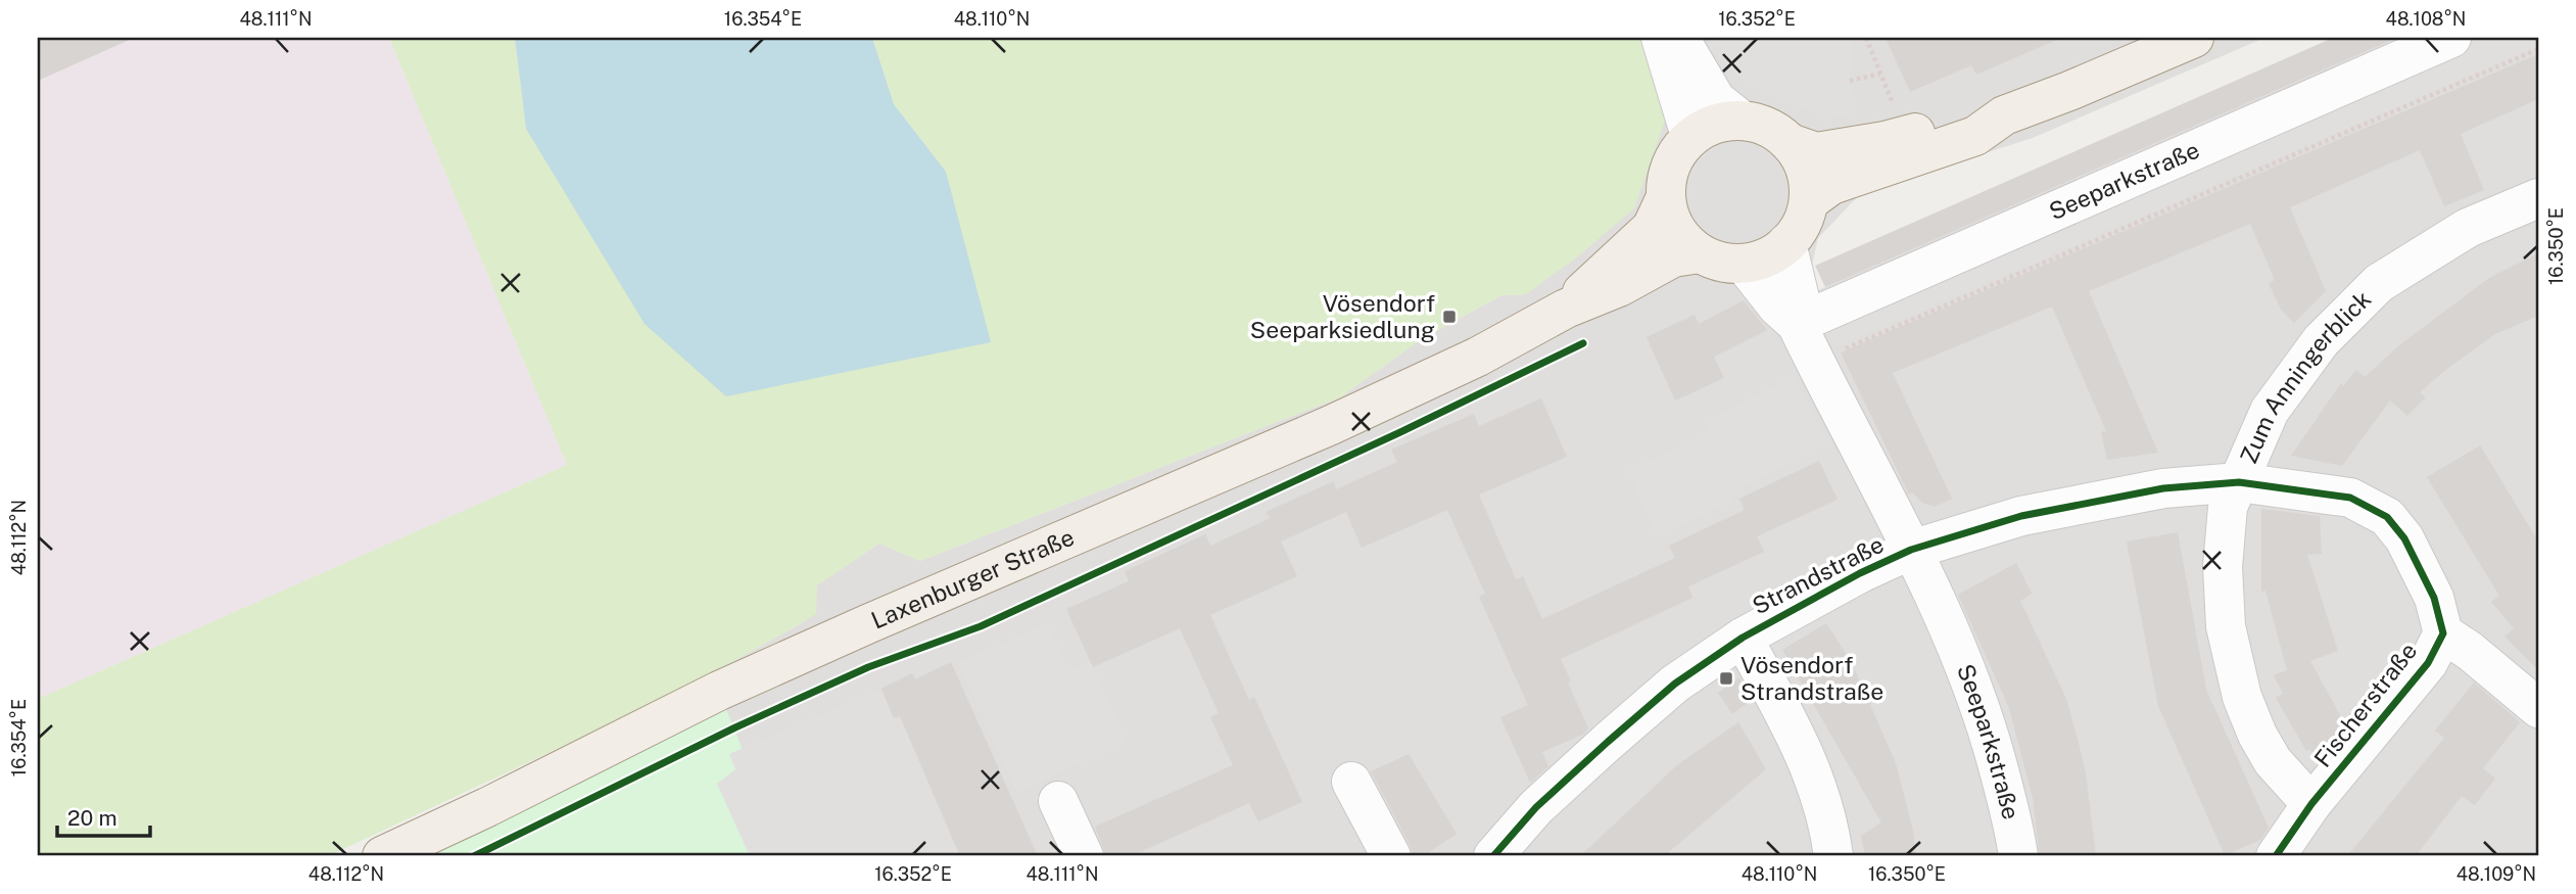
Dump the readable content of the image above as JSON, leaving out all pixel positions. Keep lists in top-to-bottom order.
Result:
{
  "streets": {
    "main road": ["Laxenburger Straße"],
    "street": [
      "Seeparkstraße",
      "Zum Anningerblick",
      "Strandstraße",
      "Fischerstraße"
    ]
  },
  "crossings": [
    ["Seeparkstraße", "Strandstraße"],
    ["Seeparkstraße", "Laxenburger Straße"],
    ["Zum Anningerblick", "Strandstraße"],
    ["Zum Anningerblick", "Fischerstraße"],
    ["Strandstraße", "Fischerstraße"]
  ],
  "places": {
    "transit": ["Vösendorf Seeparksiedlung", "Vösendorf Strandstraße"]
  },
  "scale_bar": "20 m",
  "coordinates": [
    "48.111°N",
    "16.354°E",
    "48.110°N",
    "16.352°E",
    "48.108°N",
    "16.350°E",
    "48.112°N",
    "48.109°N"
  ]
}
